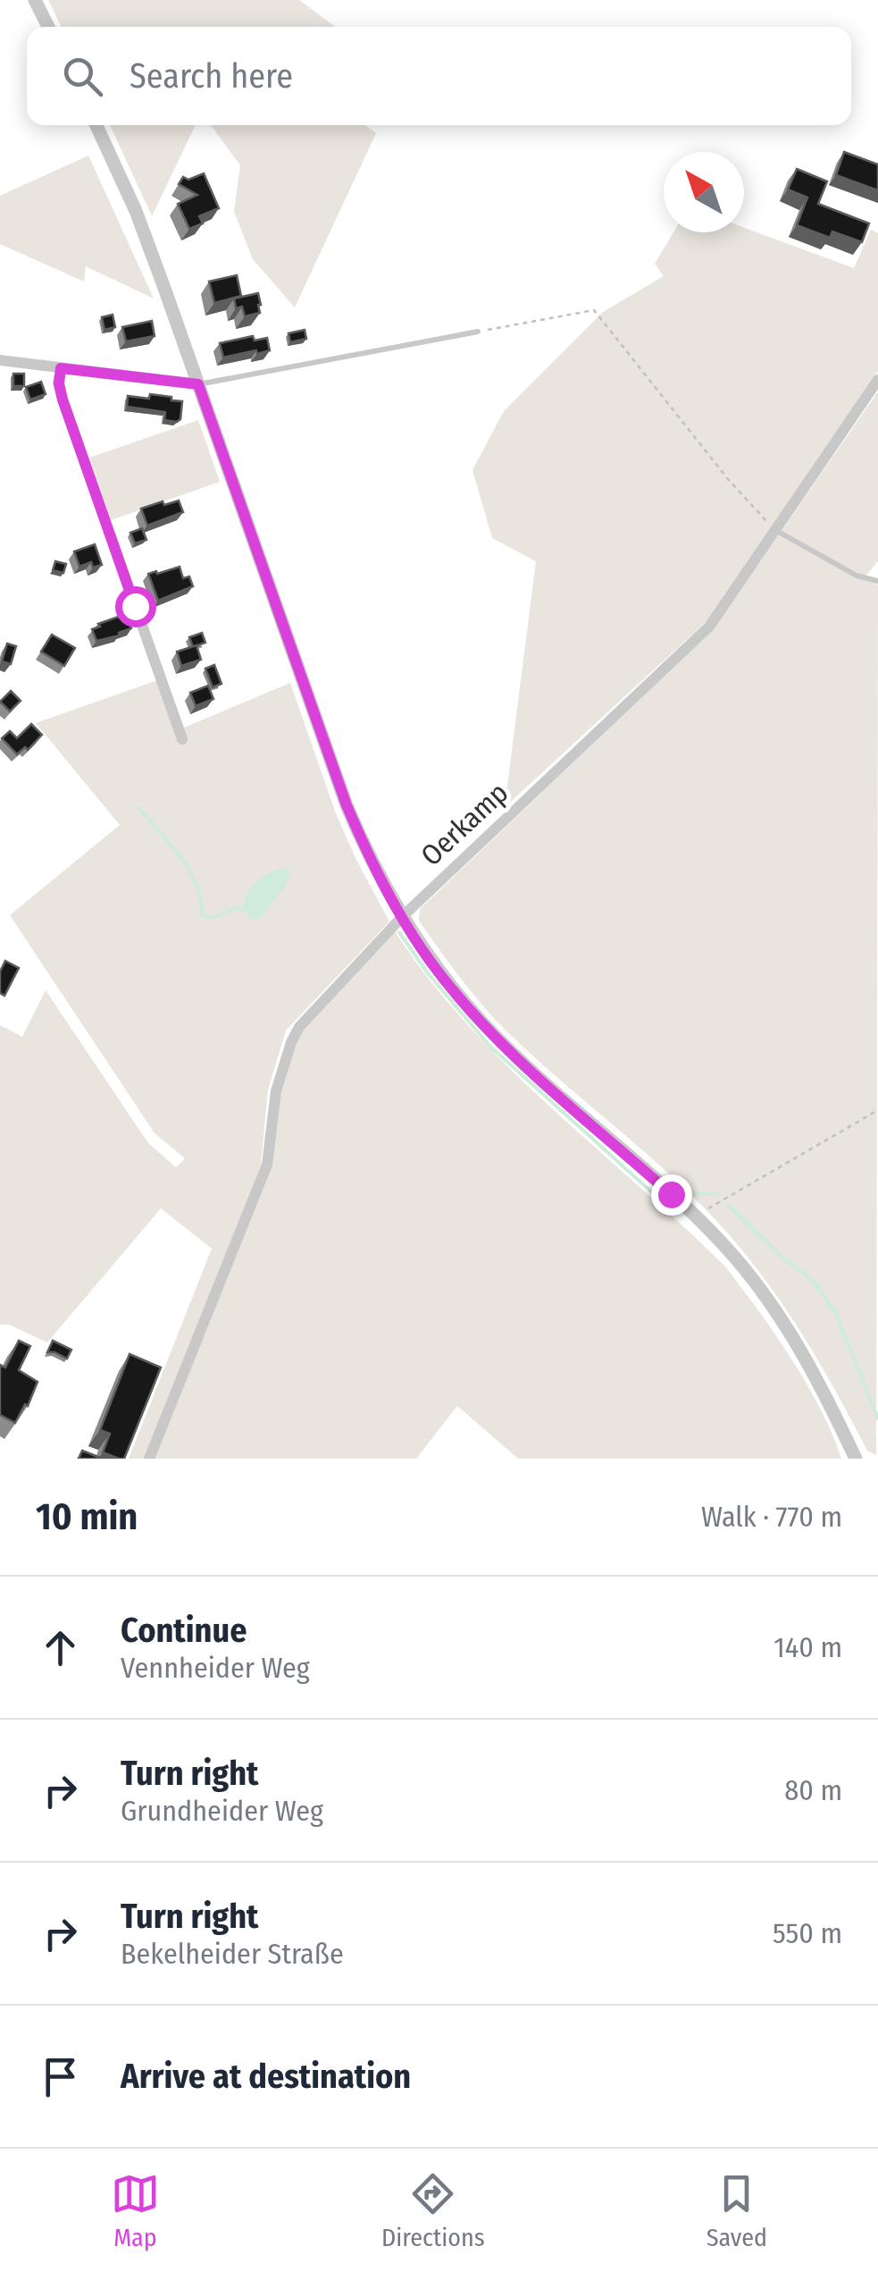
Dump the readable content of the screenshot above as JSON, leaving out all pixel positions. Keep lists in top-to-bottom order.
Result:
{
  "streets": {
    "street": ["Oerkamp"]
  },
  "north": "top left",
  "page": {
    "search": "Search here",
    "heading": ["10 min", "Walk · 770 m"],
    "list": [
      ["Continue", "Vennheider Weg", "140 m"],
      ["Turn right", "Grundheider Weg", "80 m"],
      ["Turn right", "Bekelheider Straße", "550 m"],
      "Arrive at destination"
    ],
    "nav": ["Map", "Directions", "Saved"]
  }
}
